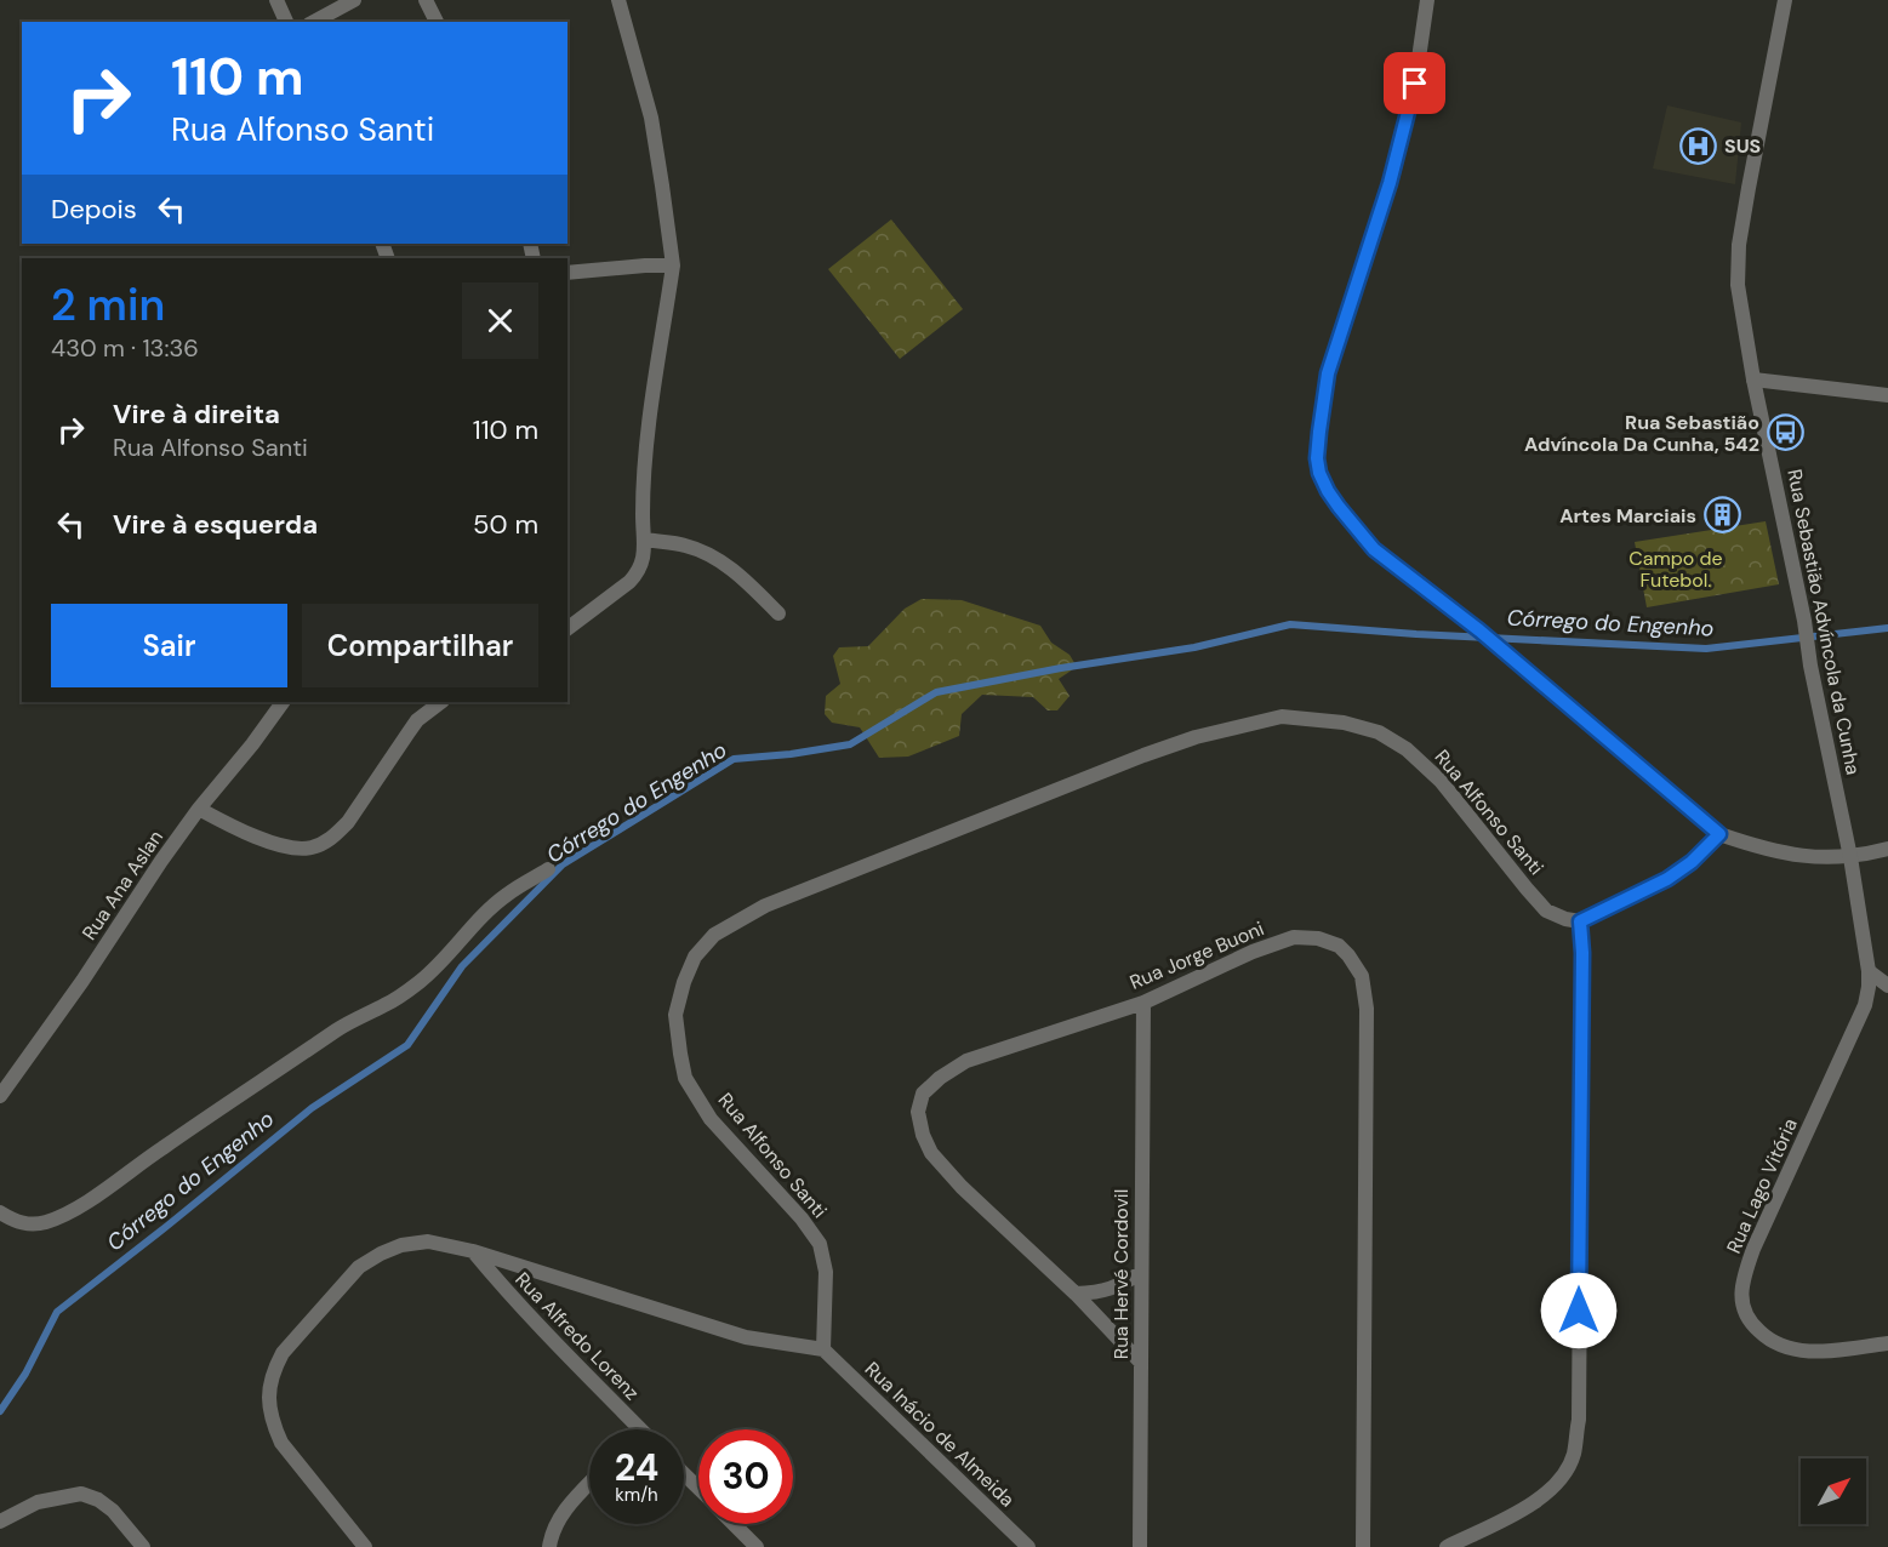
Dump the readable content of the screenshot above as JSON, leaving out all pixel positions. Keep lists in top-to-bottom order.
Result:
{
  "streets": {
    "street": [
      "Rua Sebastião Advíncola da Cunha",
      "Rua Alfonso Santi",
      "Rua Ana Aslan",
      "Rua Jorge Buoni",
      "Rua Lago Vitória",
      "Rua Hervé Cordovil",
      "Rua Alfredo Lorenz",
      "Rua Inácio de Almeida"
    ]
  },
  "crossings": [
    ["Rua Sebastião Advíncola da Cunha", "Rua Lago Vitória"],
    ["Rua Alfonso Santi", "Rua Inácio de Almeida"],
    ["Rua Jorge Buoni", "Rua Hervé Cordovil"]
  ],
  "water": ["Córrego do Engenho"],
  "parks": ["Campo de Futebol."],
  "places": {
    "hospital": ["SUS"],
    "bus stop": ["Rua Sebastião Advíncola Da Cunha, 542"],
    "building": ["Artes Marciais"]
  },
  "north": "top right",
  "page": {
    "turn": ["110 m", "Rua Alfonso Santi"],
    "then": "Depois",
    "heading": ["2 min", "430 m · 13:36"],
    "list": [
      {
        "name": "Vire à direita",
        "note": "Rua Alfonso Santi",
        "value": "110 m"
      },
      {
        "name": "Vire à esquerda",
        "value": "50 m"
      }
    ],
    "buttons": ["Sair", "Compartilhar"],
    "speed": "24 km/h",
    "limit": "30"
  }
}
